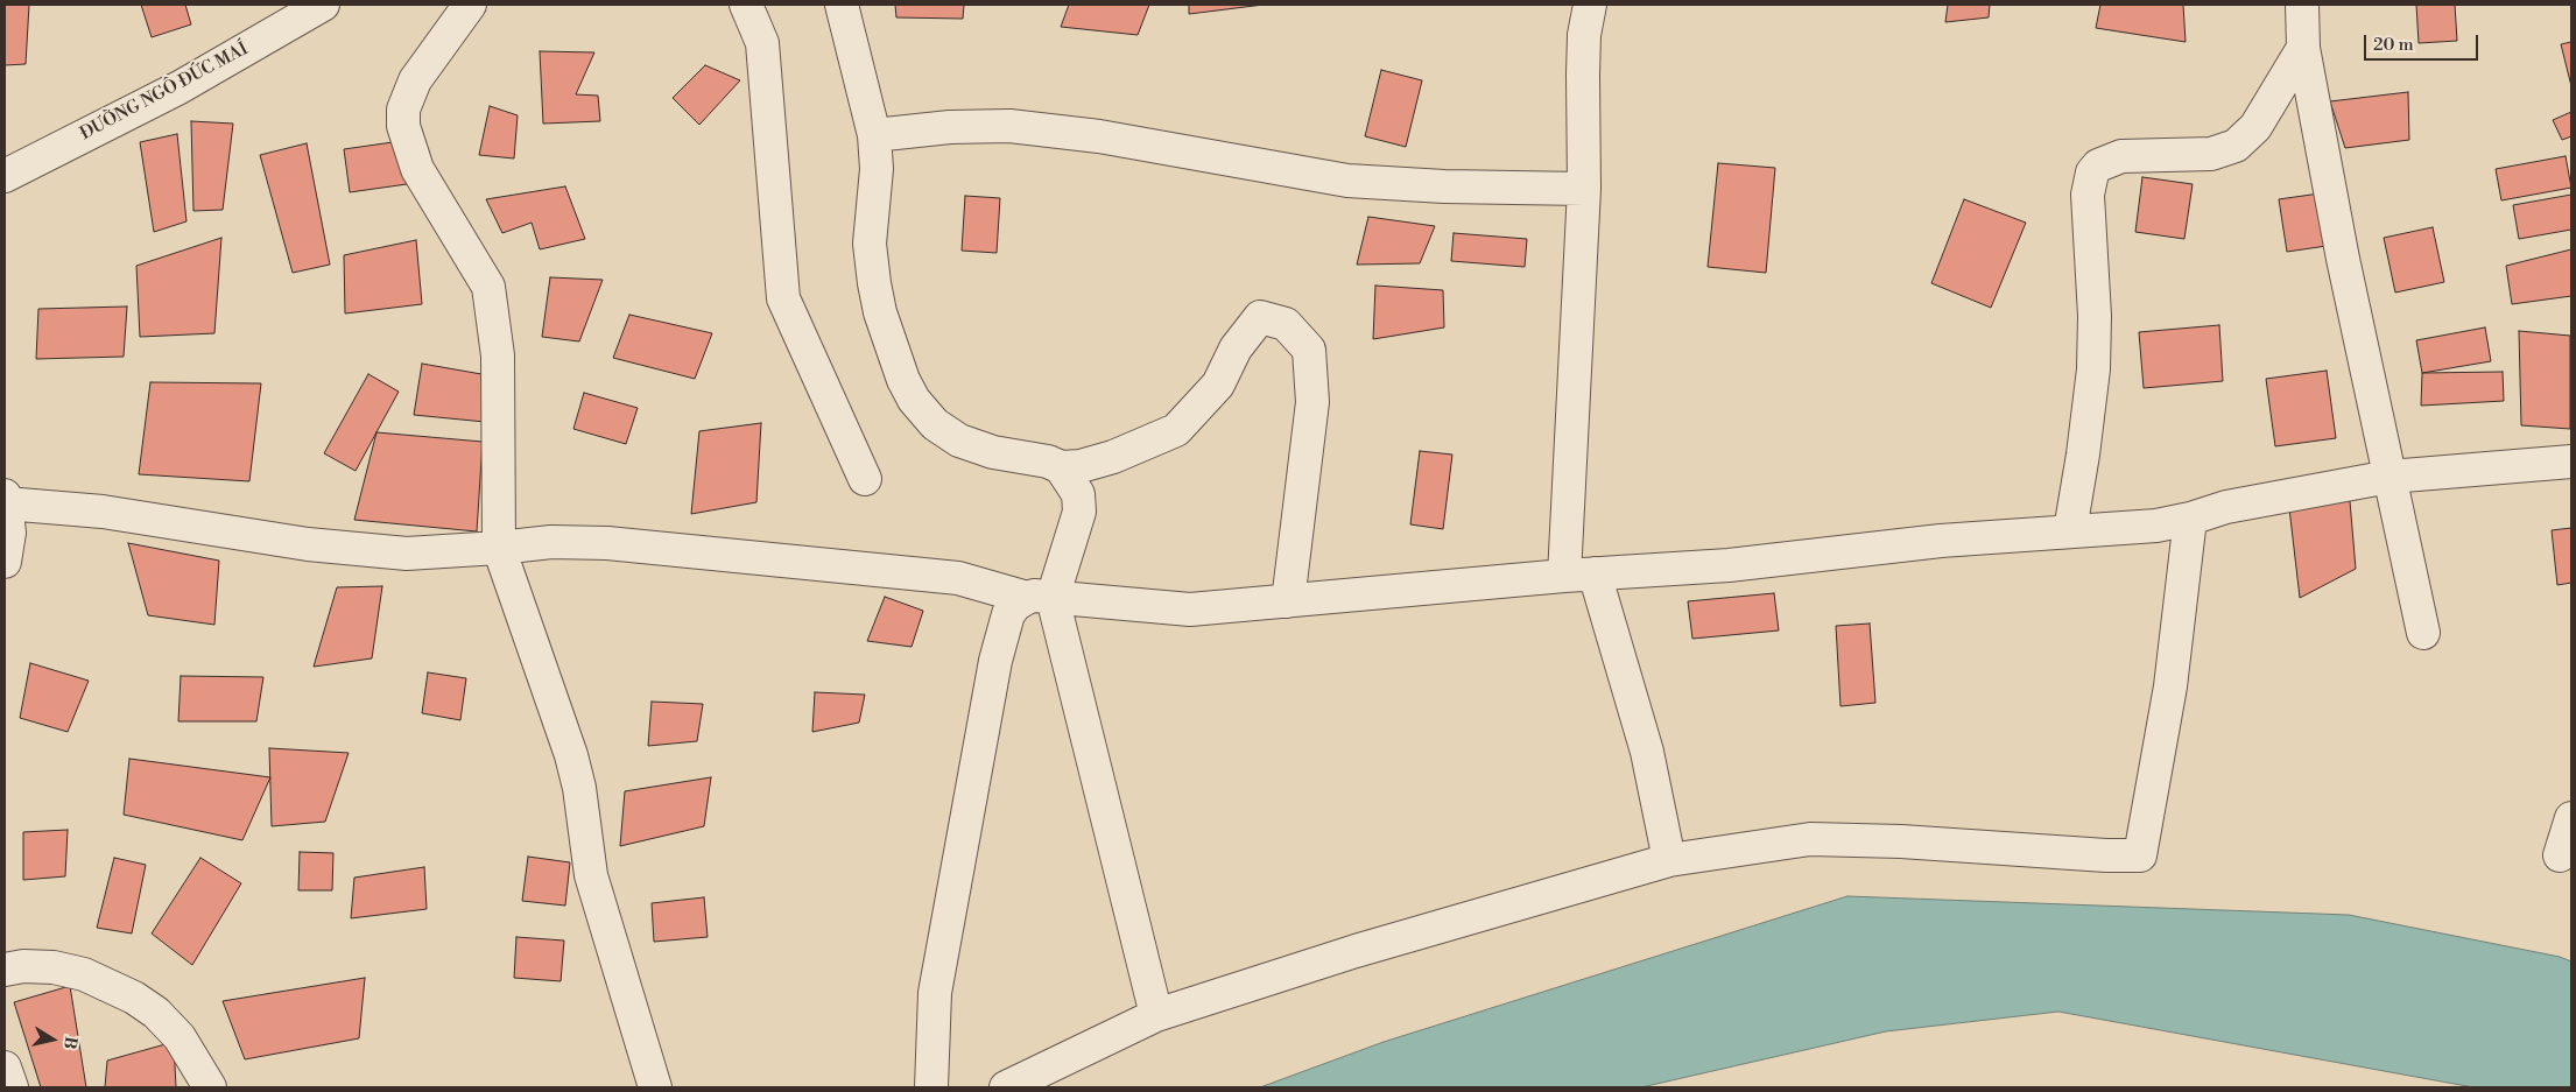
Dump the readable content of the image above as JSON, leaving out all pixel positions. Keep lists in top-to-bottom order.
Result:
{
  "streets": {
    "street": ["ĐƯỜNG NGÔ ĐỨC MAÍ"]
  },
  "scale_bar": "20 m",
  "north": "right"
}
